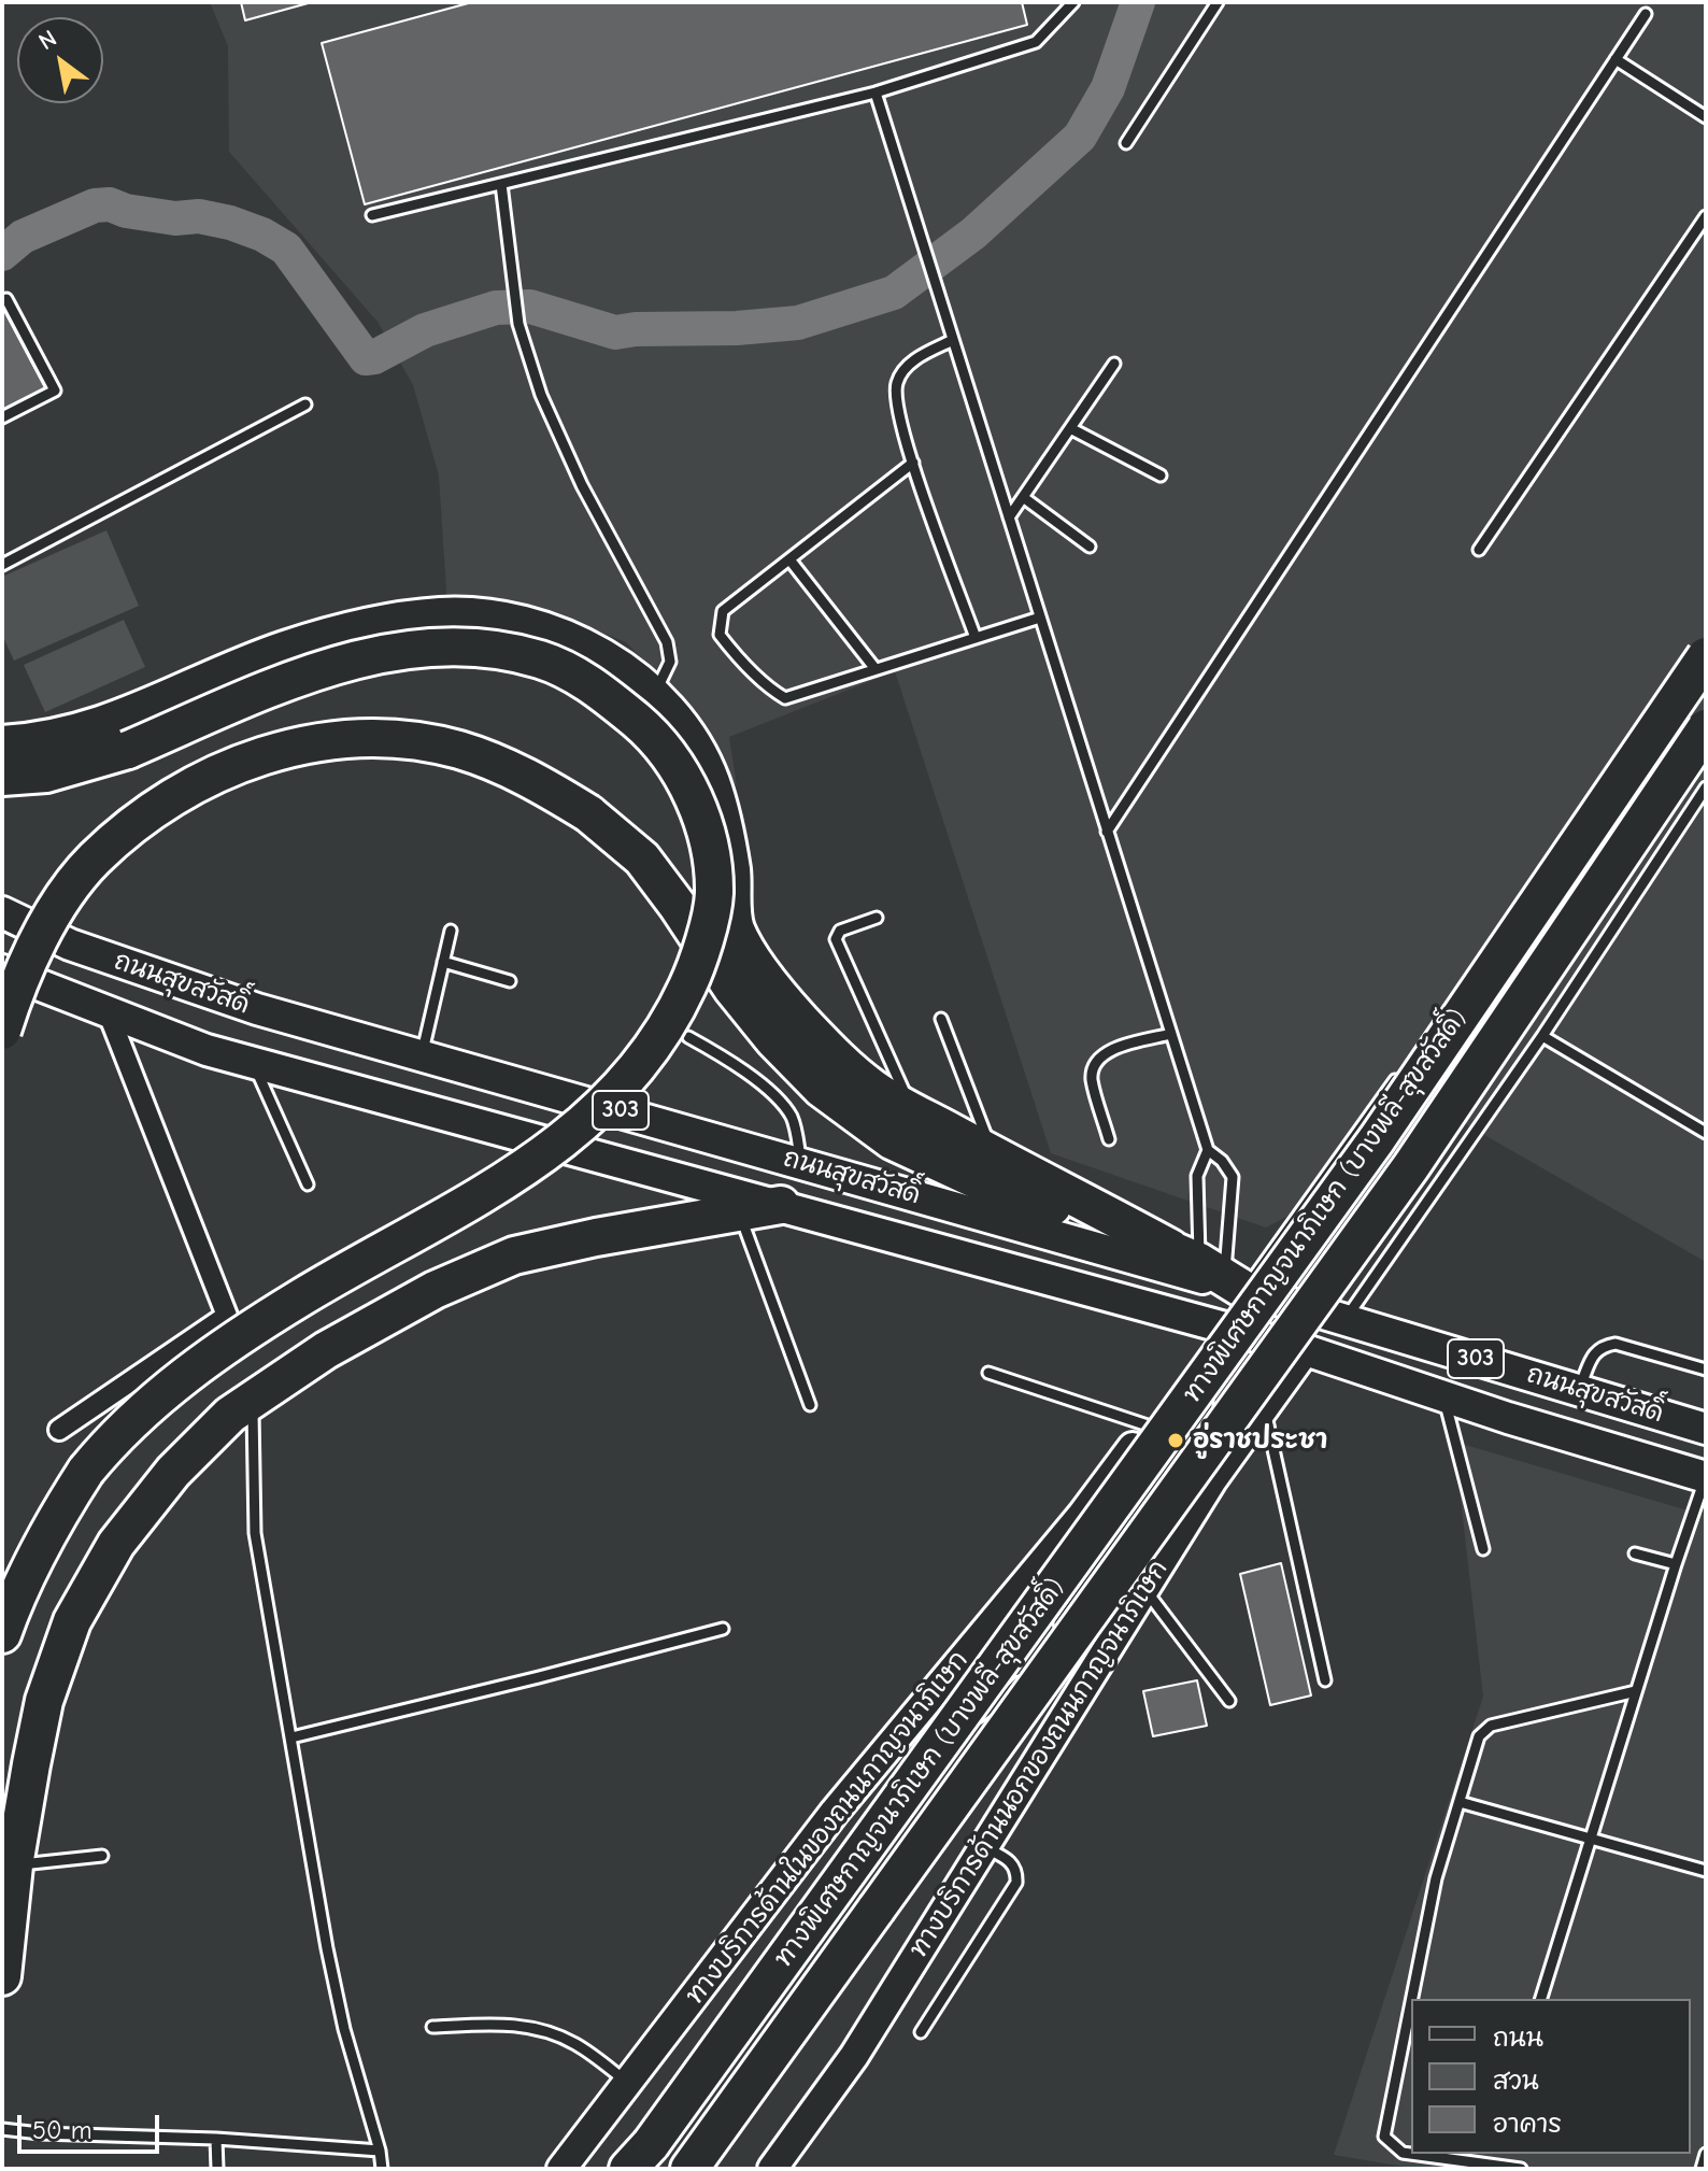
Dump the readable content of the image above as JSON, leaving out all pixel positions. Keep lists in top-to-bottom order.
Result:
{
  "streets": {
    "highway": ["ทางพิเศษกาญจนาภิเษก (บางพลี-สุขสวัสดิ์)"],
    "main road": [
      "ถนนสุขสวัสดิ์",
      "303",
      "ทางบริการด้านนอกของถนนกาญจนาภิเษก",
      "ทางบริการด้านในของถนนกาญจนาภิเษก"
    ]
  },
  "crossings": [
    ["ถนนสุขสวัสดิ์", "ทางบริการด้านนอกของถนนกาญจนาภิเษก"],
    ["ถนนสุขสวัสดิ์", "ทางบริการด้านในของถนนกาญจนาภิเษก"]
  ],
  "places": ["อู่ราชประชา"],
  "legend": ["ถนน", "สวน", "อาคาร"],
  "scale_bar": "50 m",
  "north": "top left"
}
